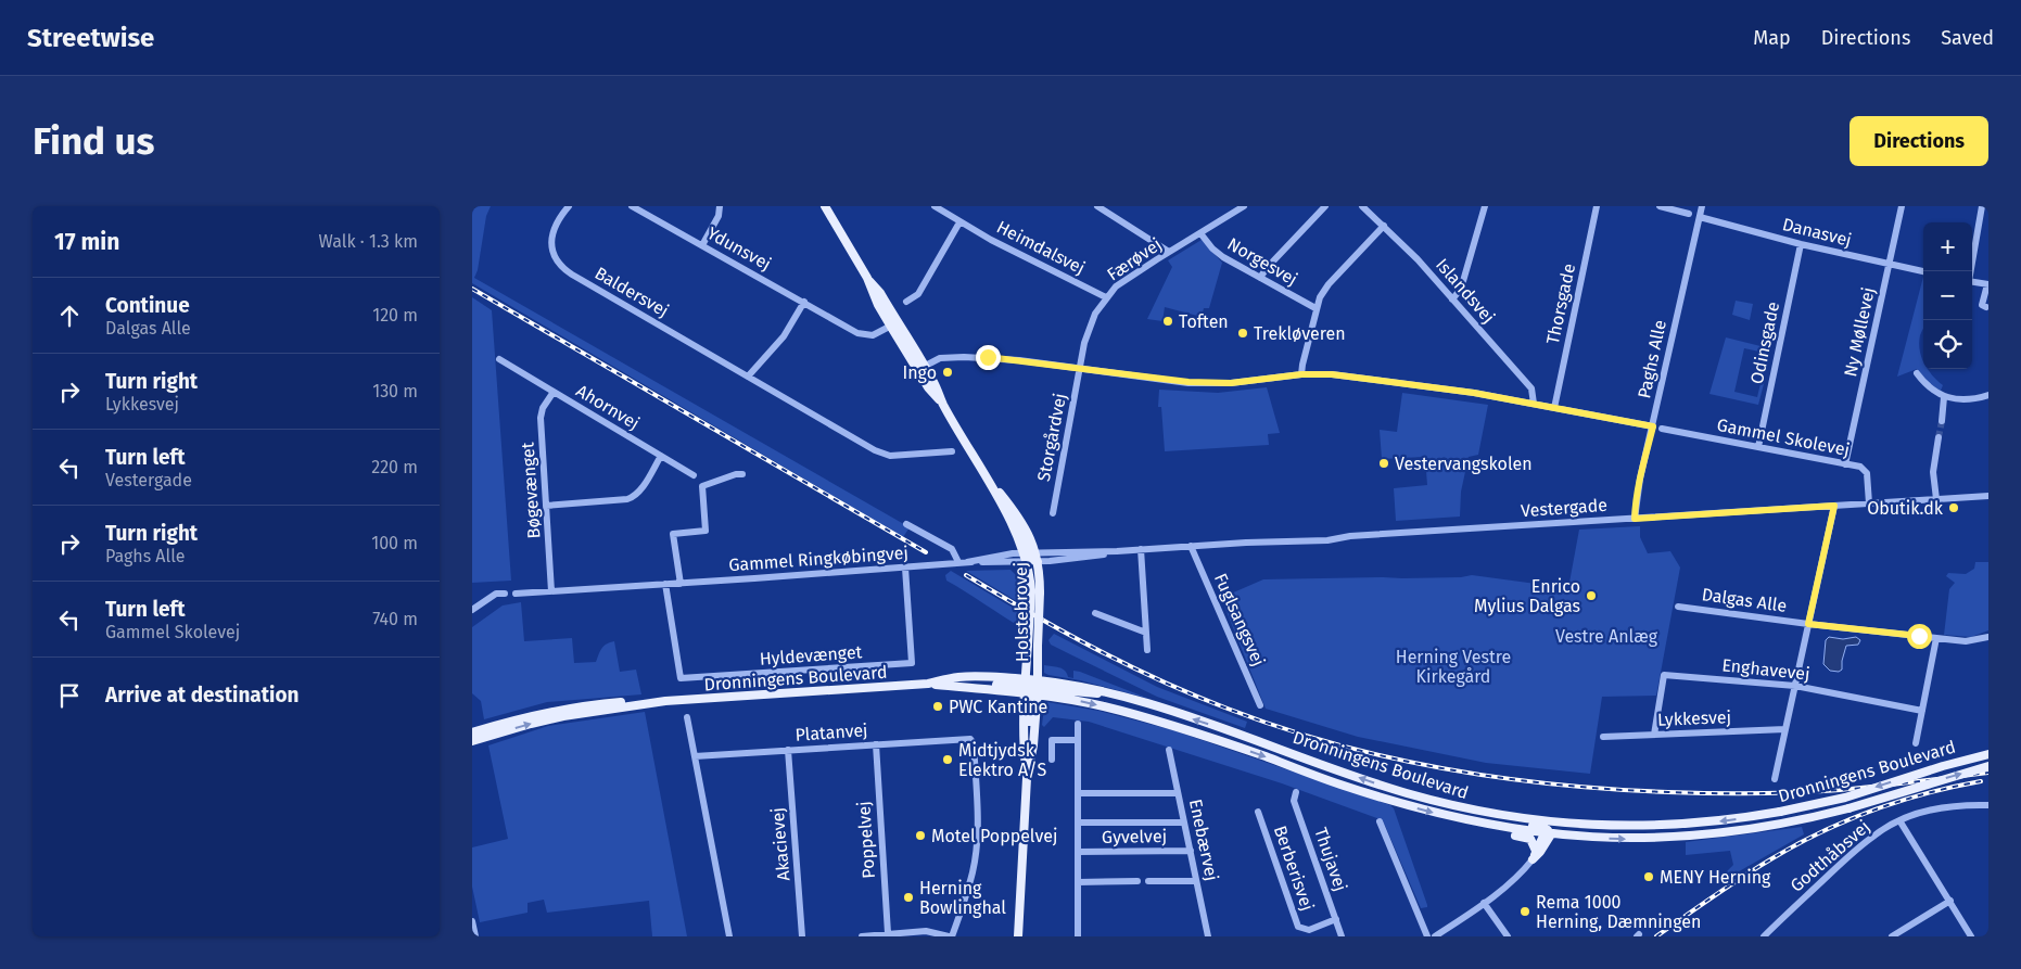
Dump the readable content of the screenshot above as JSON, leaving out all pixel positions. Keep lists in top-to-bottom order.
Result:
{
  "streets": {
    "main road": ["Holstebrovej", "Dronningens Boulevard"],
    "street": [
      "Danasvej",
      "Heimdalsvej",
      "Ydunsvej",
      "Færøvej",
      "Norgesvej",
      "Islandsvej",
      "Baldersvej",
      "Thorsgade",
      "Ny Møllevej",
      "Odinsgade",
      "Paghs Alle",
      "Ahornvej",
      "Storgårdvej",
      "Gammel Skolevej",
      "Bøgevænget",
      "Vestergade",
      "Gammel Ringkøbingvej",
      "Dalgas Alle",
      "Fuglsangsvej",
      "Hyldevænget",
      "Enghavevej",
      "Lykkesvej",
      "Platanvej",
      "Gyvelvej",
      "Poppelvej",
      "Enebærvej",
      "Akacievej",
      "Godthåbsvej",
      "Thujavej",
      "Berberisvej"
    ]
  },
  "crossings": [
    ["Danasvej", "Ny Møllevej"],
    ["Danasvej", "Odinsgade"],
    ["Danasvej", "Paghs Alle"],
    ["Heimdalsvej", "Færøvej"],
    ["Ydunsvej", "Holstebrovej"],
    ["Færøvej", "Norgesvej"],
    ["Færøvej", "Storgårdvej"],
    ["Ny Møllevej", "Gammel Skolevej"],
    ["Odinsgade", "Gammel Skolevej"],
    ["Paghs Alle", "Vestergade"],
    ["Ahornvej", "Bøgevænget"],
    ["Gammel Skolevej", "Vestergade"],
    ["Bøgevænget", "Gammel Ringkøbingvej"],
    ["Vestergade", "Gammel Ringkøbingvej"],
    ["Vestergade", "Holstebrovej"],
    ["Vestergade", "Fuglsangsvej"],
    ["Gammel Ringkøbingvej", "Holstebrovej"],
    ["Gammel Ringkøbingvej", "Hyldevænget"],
    ["Holstebrovej", "Dronningens Boulevard"],
    ["Enghavevej", "Lykkesvej"],
    ["Platanvej", "Poppelvej"],
    ["Platanvej", "Akacievej"],
    ["Gyvelvej", "Enebærvej"],
    ["Thujavej", "Berberisvej"]
  ],
  "parks": ["Vestre Anlæg", "Herning Vestre Kirkegård"],
  "places": [
    "Toften",
    "Trekløveren",
    "Ingo",
    "Vestervangskolen",
    "Obutik.dk",
    "Enrico Mylius Dalgas",
    "PWC Kantine",
    "Midtjydsk Elektro A/S",
    "Motel Poppelvej",
    "MENY Herning",
    "Herning Bowlinghal",
    "Rema 1000 Herning, Dæmningen"
  ],
  "page": {
    "header": "Streetwise",
    "nav": ["Map", "Directions", "Saved"],
    "buttons": "Directions",
    "title": "Find us",
    "heading": ["17 min", "Walk · 1.3 km"],
    "map_buttons": ["+", "−"],
    "list": [
      ["Continue", "Dalgas Alle", "120 m"],
      ["Turn right", "Lykkesvej", "130 m"],
      ["Turn left", "Vestergade", "220 m"],
      ["Turn right", "Paghs Alle", "100 m"],
      ["Turn left", "Gammel Skolevej", "740 m"],
      "Arrive at destination"
    ]
  }
}
